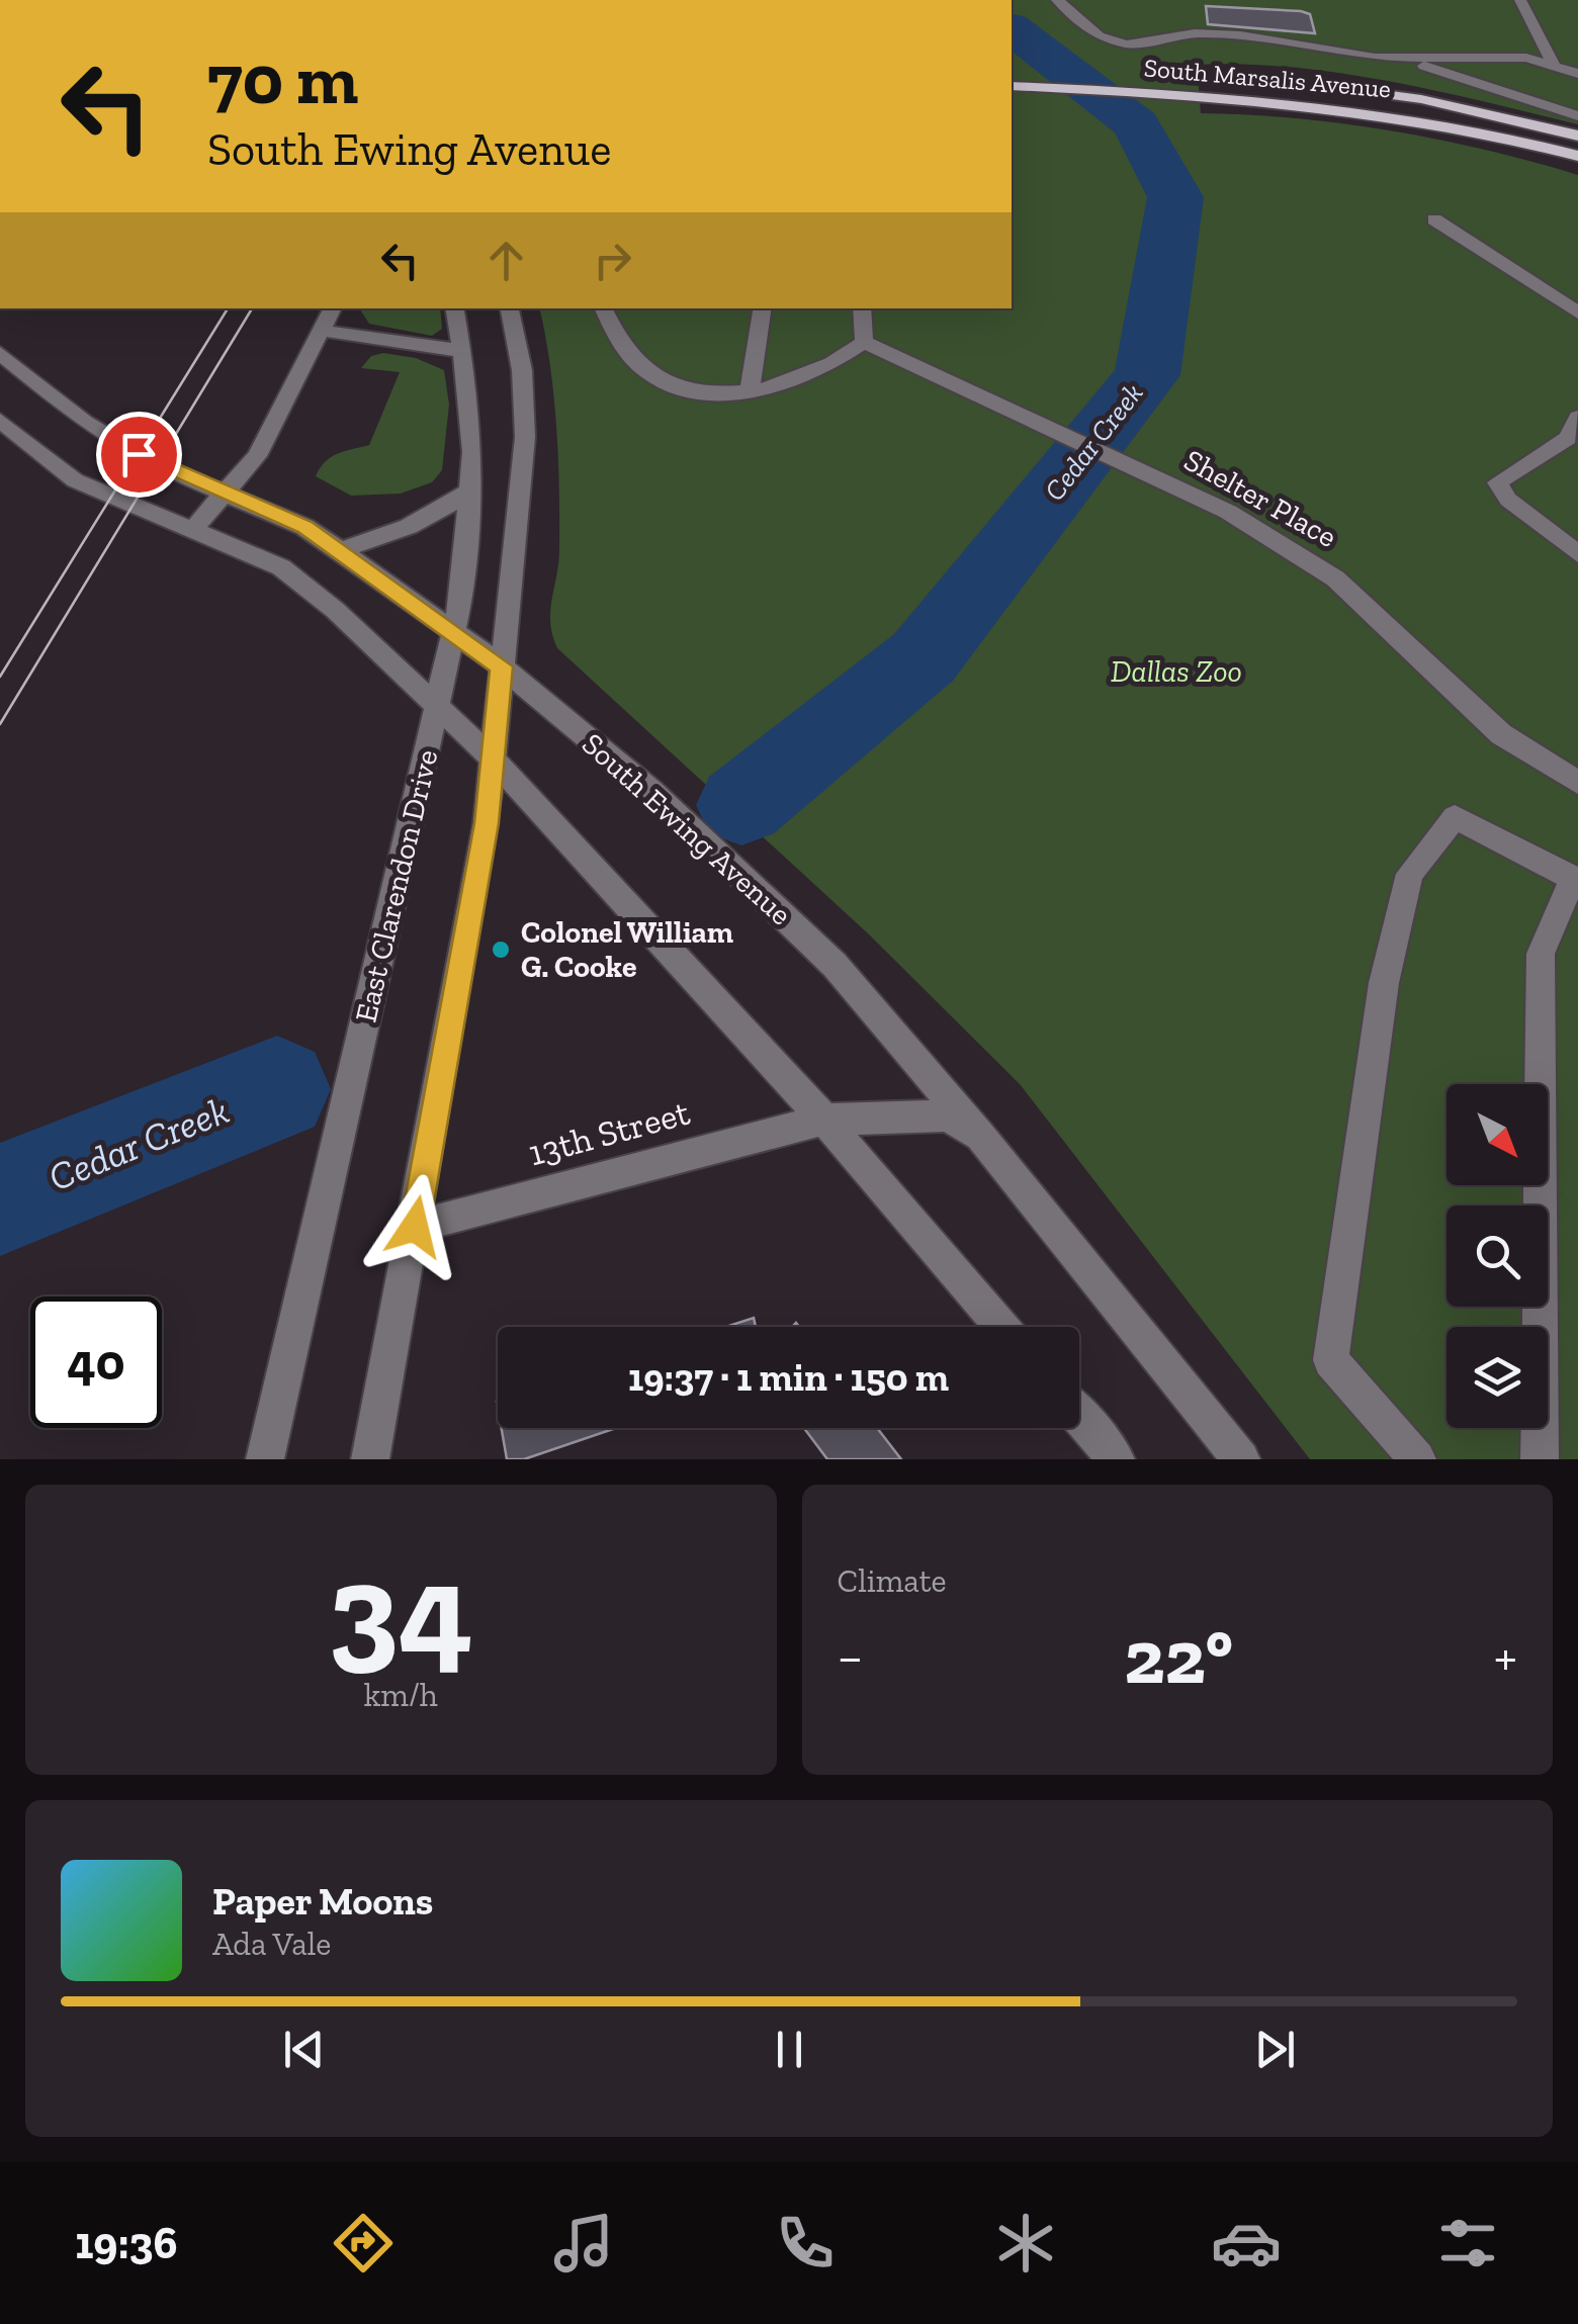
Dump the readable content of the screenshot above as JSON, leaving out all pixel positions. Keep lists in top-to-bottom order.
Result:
{
  "streets": {
    "main road": ["South Marsalis Avenue"],
    "street": [
      "Shelter Place",
      "South Ewing Avenue",
      "East Clarendon Drive",
      "13th Street"
    ]
  },
  "crossings": [
    ["South Ewing Avenue", "East Clarendon Drive"],
    ["South Ewing Avenue", "13th Street"]
  ],
  "water": ["Cedar Creek"],
  "parks": ["Dallas Zoo"],
  "places": ["Colonel William G. Cooke"],
  "north": "bottom right",
  "page": {
    "turn": ["70 m", "South Ewing Avenue"],
    "limit": "40",
    "trip": "19:37 · 1 min · 150 m",
    "tile": [
      ["34", "km/h"],
      "Climate"
    ],
    "heat": ["−", "22°", "+"],
    "song": ["Paper Moons", "Ada Vale"],
    "tabs": "19:36"
  }
}
